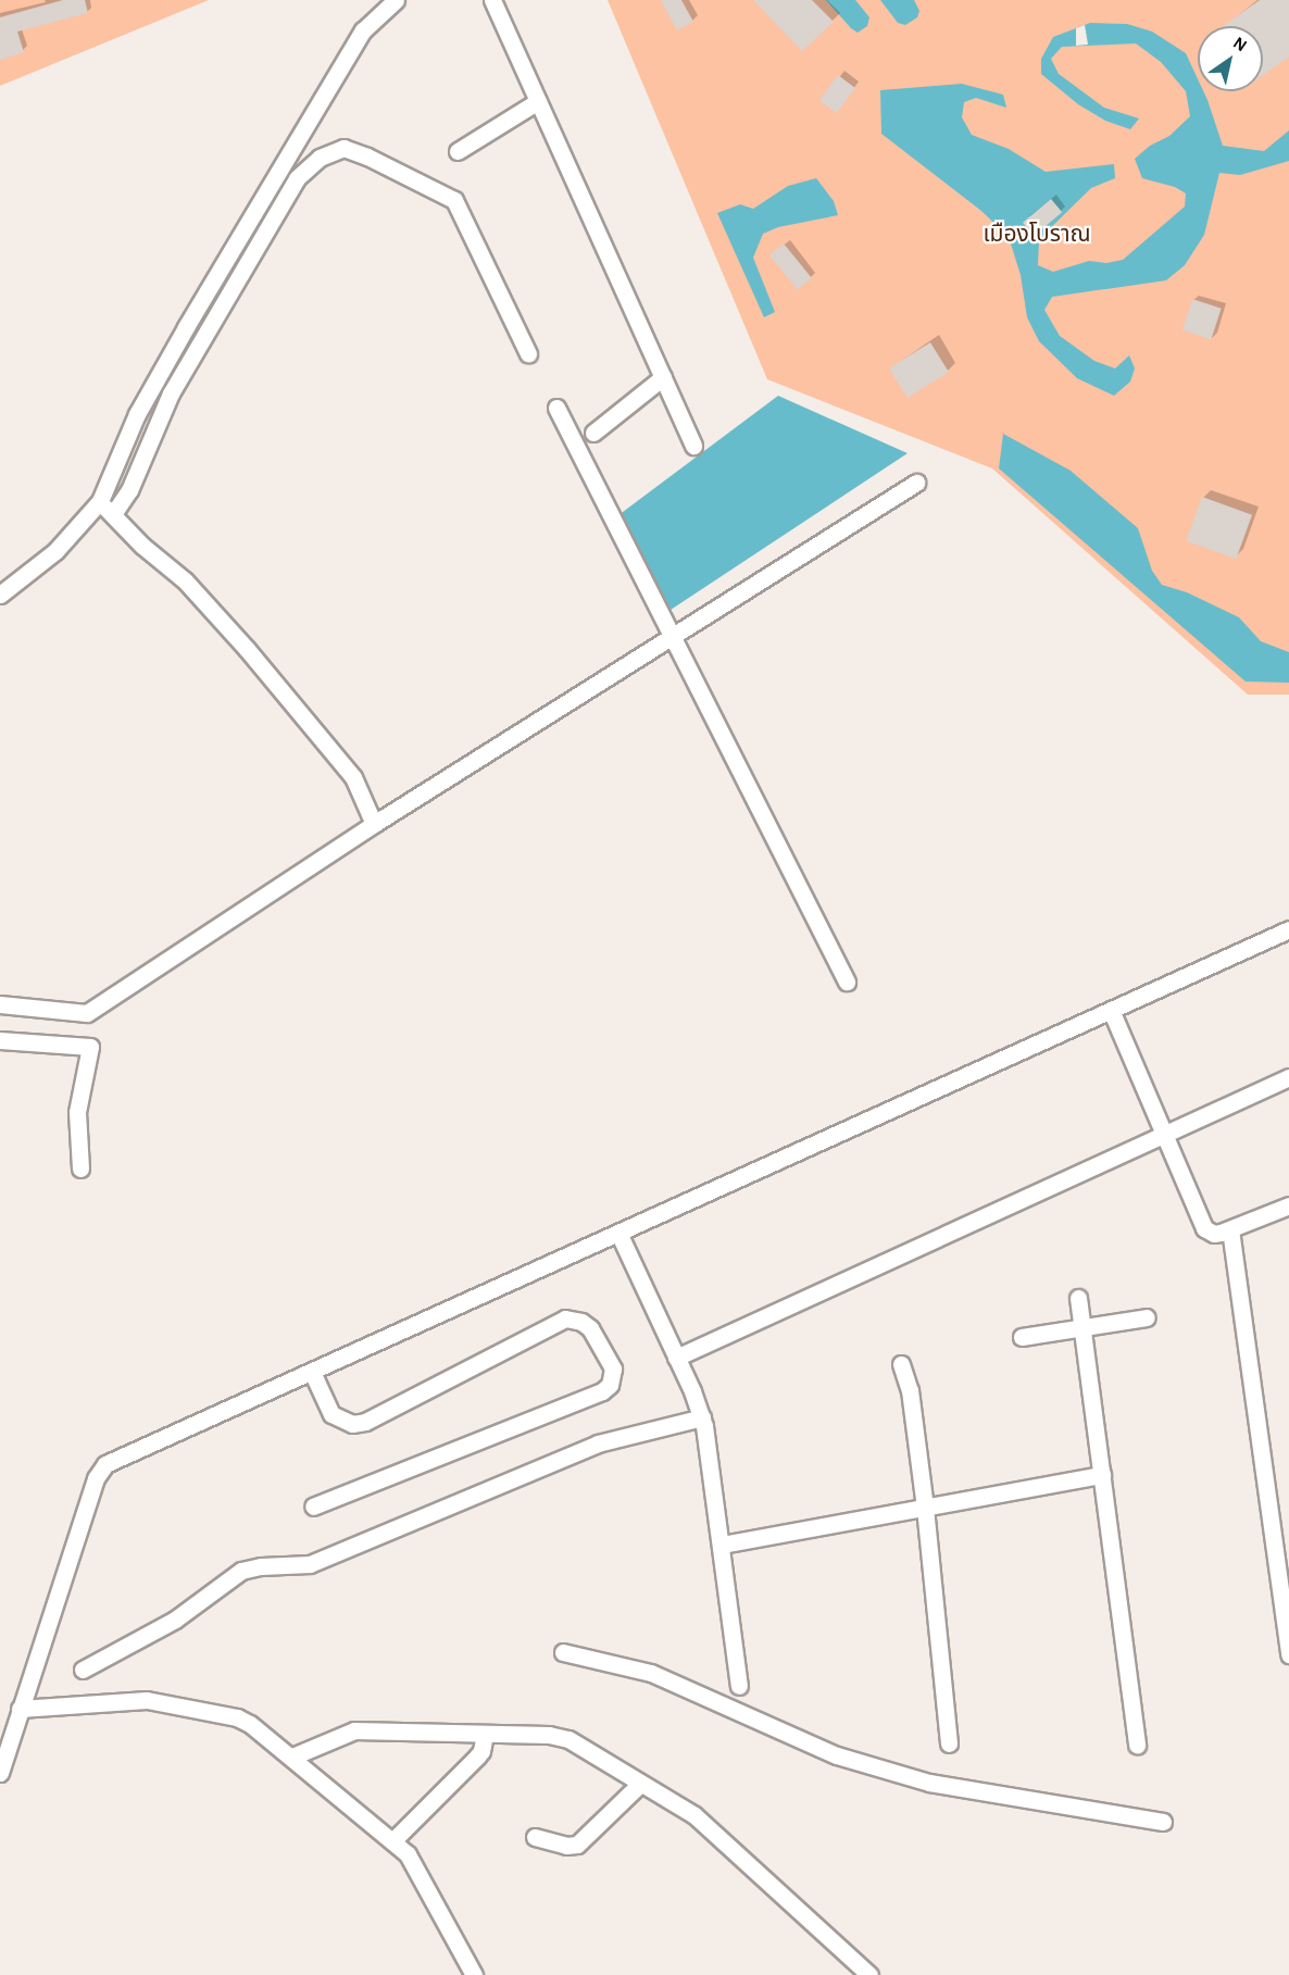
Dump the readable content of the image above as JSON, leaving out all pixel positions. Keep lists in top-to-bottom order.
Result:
{
  "parks": ["เมืองโบราณ"],
  "north": "top right"
}
